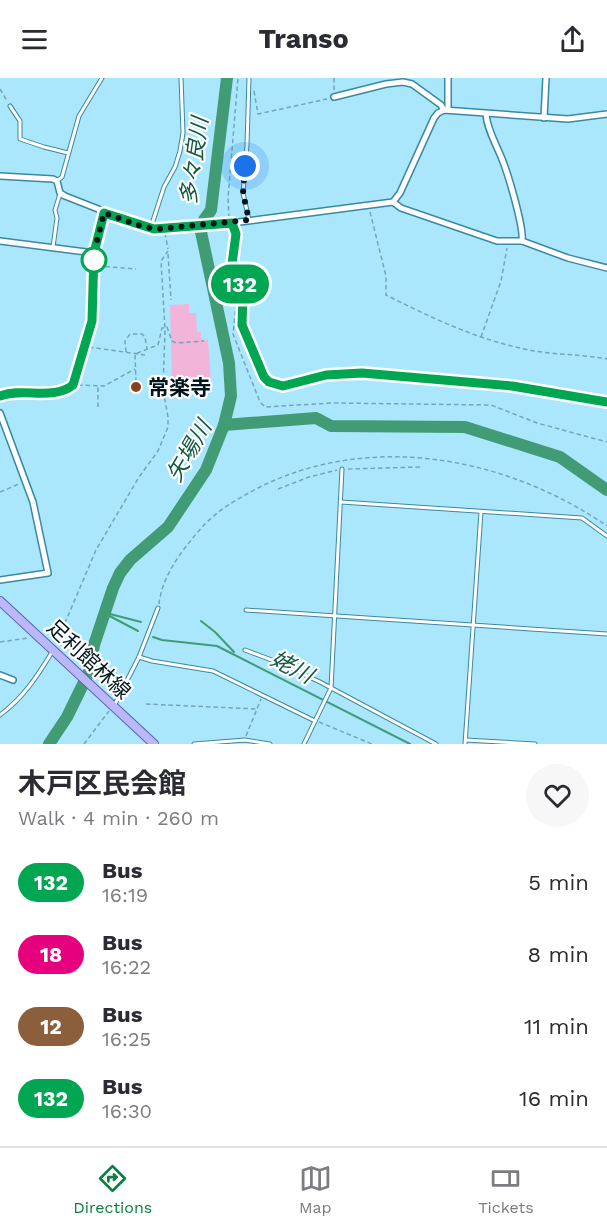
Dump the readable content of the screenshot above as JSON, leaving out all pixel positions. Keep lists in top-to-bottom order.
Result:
{
  "streets": {
    "main road": ["足利館林線"]
  },
  "water": ["多々良川", "矢場川", "姥川"],
  "places": ["常楽寺"],
  "lines": ["bus line 132"],
  "page": {
    "header": "Transo",
    "on_map": "132",
    "heading": ["木戸区民会館", "Walk · 4 min · 260 m"],
    "list": [
      {
        "mark": "132",
        "name": "Bus",
        "note": "16:19",
        "value": "5 min"
      },
      {
        "mark": "18",
        "name": "Bus",
        "note": "16:22",
        "value": "8 min"
      },
      {
        "mark": "12",
        "name": "Bus",
        "note": "16:25",
        "value": "11 min"
      },
      {
        "mark": "132",
        "name": "Bus",
        "note": "16:30",
        "value": "16 min"
      }
    ],
    "tabs": ["Directions", "Map", "Tickets"]
  }
}
